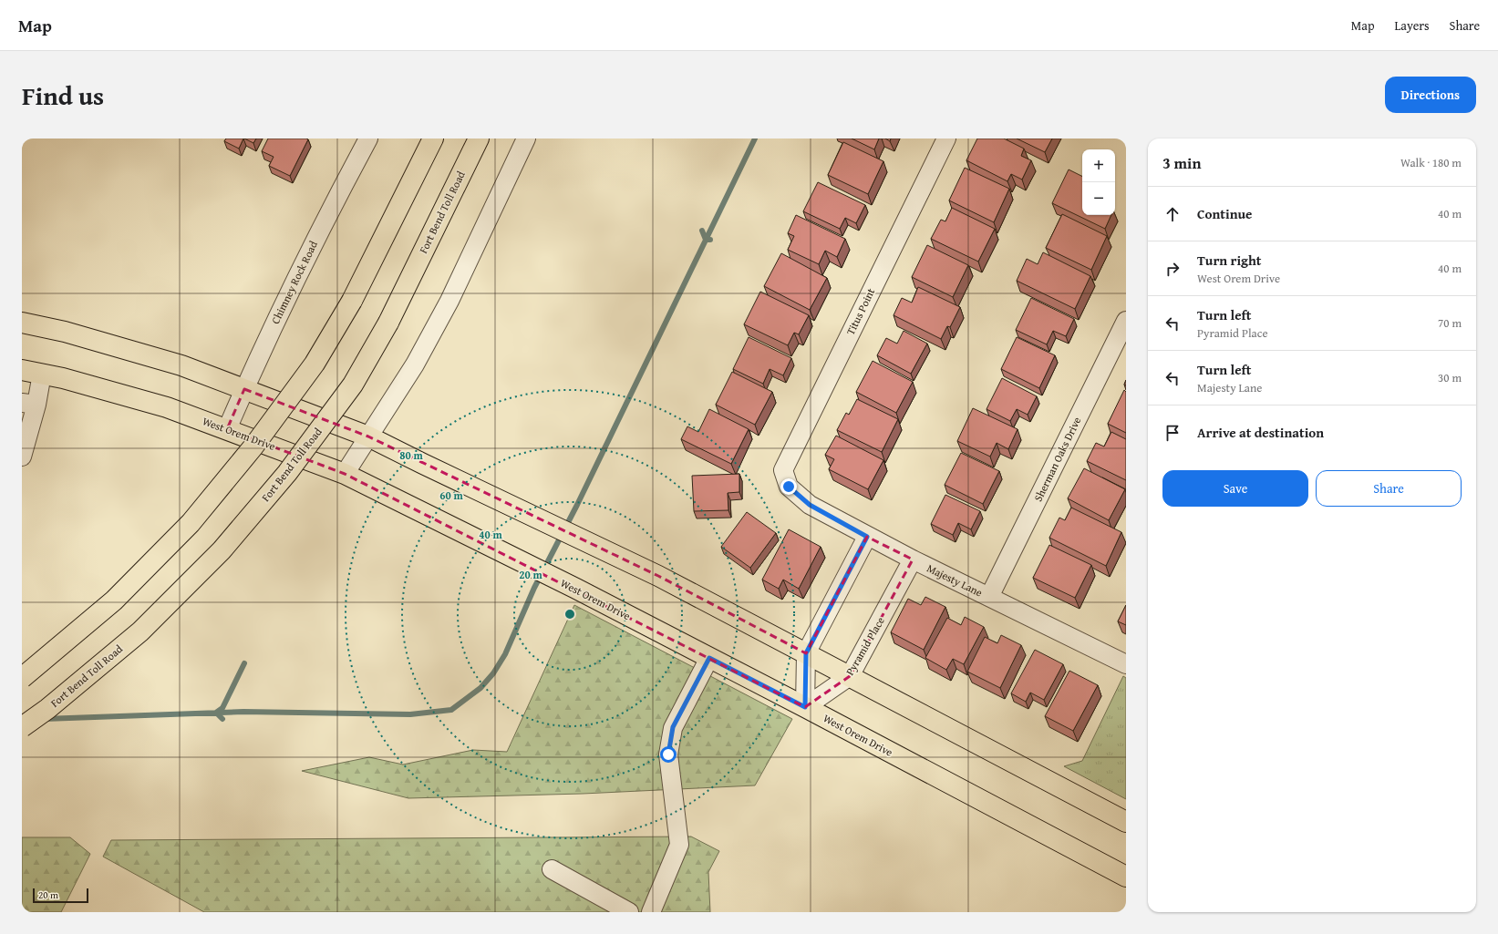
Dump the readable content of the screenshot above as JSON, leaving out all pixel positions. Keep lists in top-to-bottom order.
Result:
{
  "streets": {
    "main road": ["Fort Bend Toll Road", "West Orem Drive"],
    "street": [
      "Chimney Rock Road",
      "Titus Point",
      "Sherman Oaks Drive",
      "Majesty Lane",
      "Pyramid Place"
    ]
  },
  "crossings": [
    ["Chimney Rock Road", "West Orem Drive"],
    ["Titus Point", "Majesty Lane"],
    ["West Orem Drive", "Pyramid Place"],
    ["Sherman Oaks Drive", "Majesty Lane"],
    ["Majesty Lane", "Pyramid Place"]
  ],
  "scale_bar": "20 m",
  "page": {
    "header": "Map",
    "nav": ["Map", "Layers", "Share"],
    "title": "Find us",
    "buttons": [
      "Directions",
      ["Save", "Share"]
    ],
    "heading": ["3 min", "Walk · 180 m"],
    "map_buttons": ["+", "−"],
    "list": [
      ["Continue", "40 m"],
      ["Turn right", "West Orem Drive", "40 m"],
      ["Turn left", "Pyramid Place", "70 m"],
      ["Turn left", "Majesty Lane", "30 m"],
      "Arrive at destination"
    ],
    "scale": "20 m"
  },
  "rings": [
    "80 m",
    "60 m",
    "40 m",
    "20 m"
  ]
}
